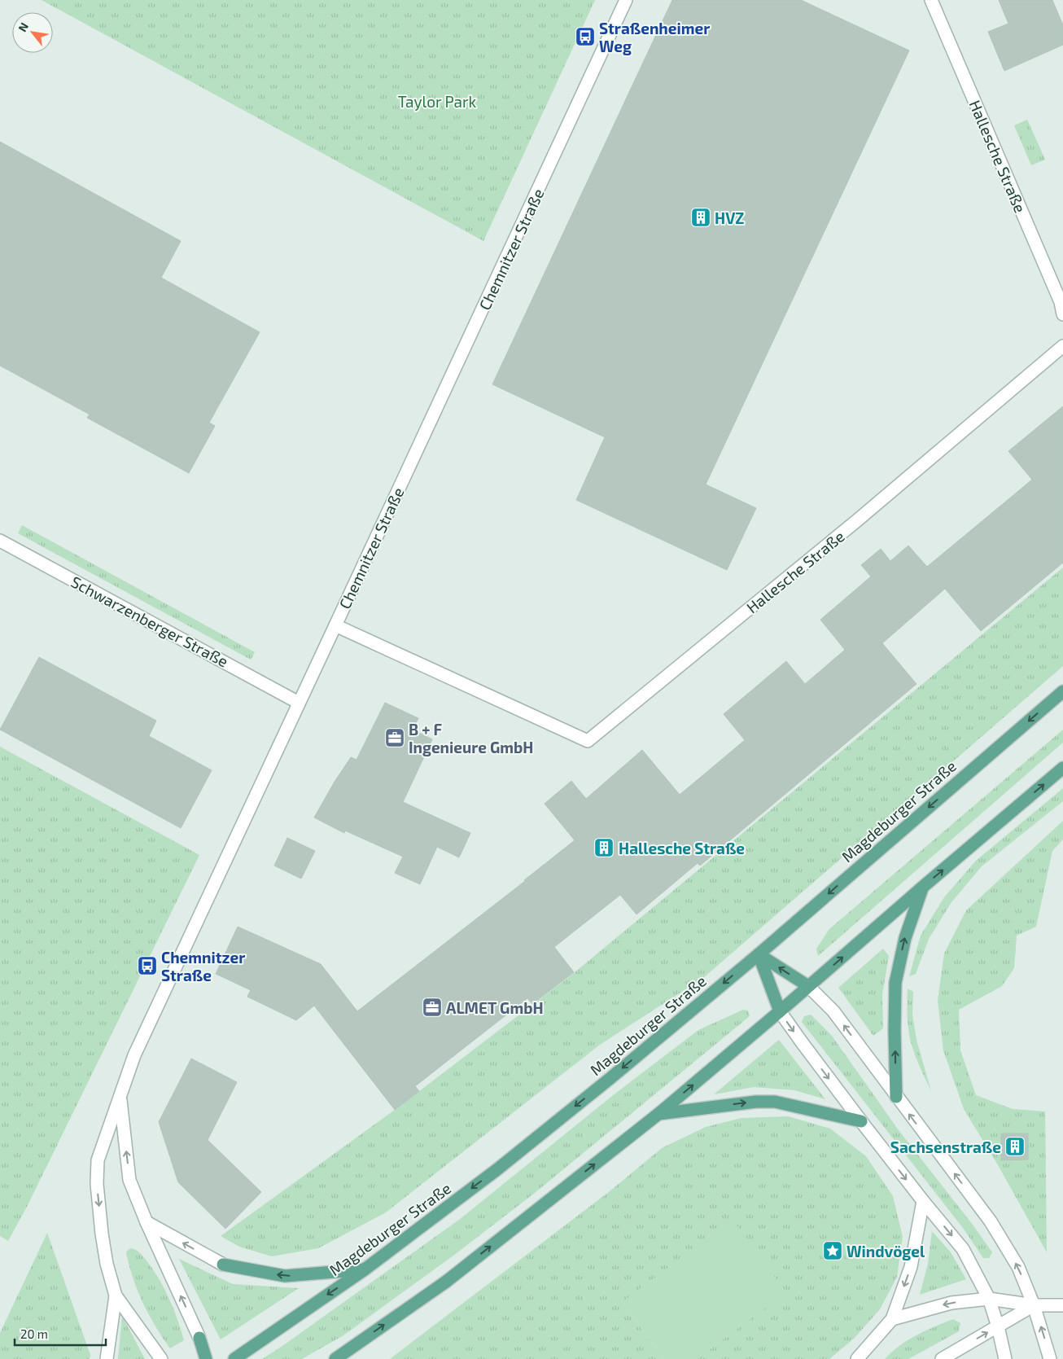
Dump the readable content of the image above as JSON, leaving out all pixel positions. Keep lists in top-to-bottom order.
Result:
{
  "streets": {
    "main road": ["Magdeburger Straße"],
    "street": ["Hallesche Straße", "Chemnitzer Straße", "Schwarzenberger Straße"]
  },
  "crossings": [
    ["Hallesche Straße", "Chemnitzer Straße"],
    ["Chemnitzer Straße", "Schwarzenberger Straße"]
  ],
  "parks": ["Taylor Park"],
  "places": {
    "bus stop": ["Straßenheimer Weg", "Chemnitzer Straße"],
    "building": ["HVZ", "Hallesche Straße", "Sachsenstraße"],
    "office": ["B + F Ingenieure GmbH", "ALMET GmbH"],
    "place": ["Windvögel"]
  },
  "scale_bar": "20 m",
  "north": "top left"
}
